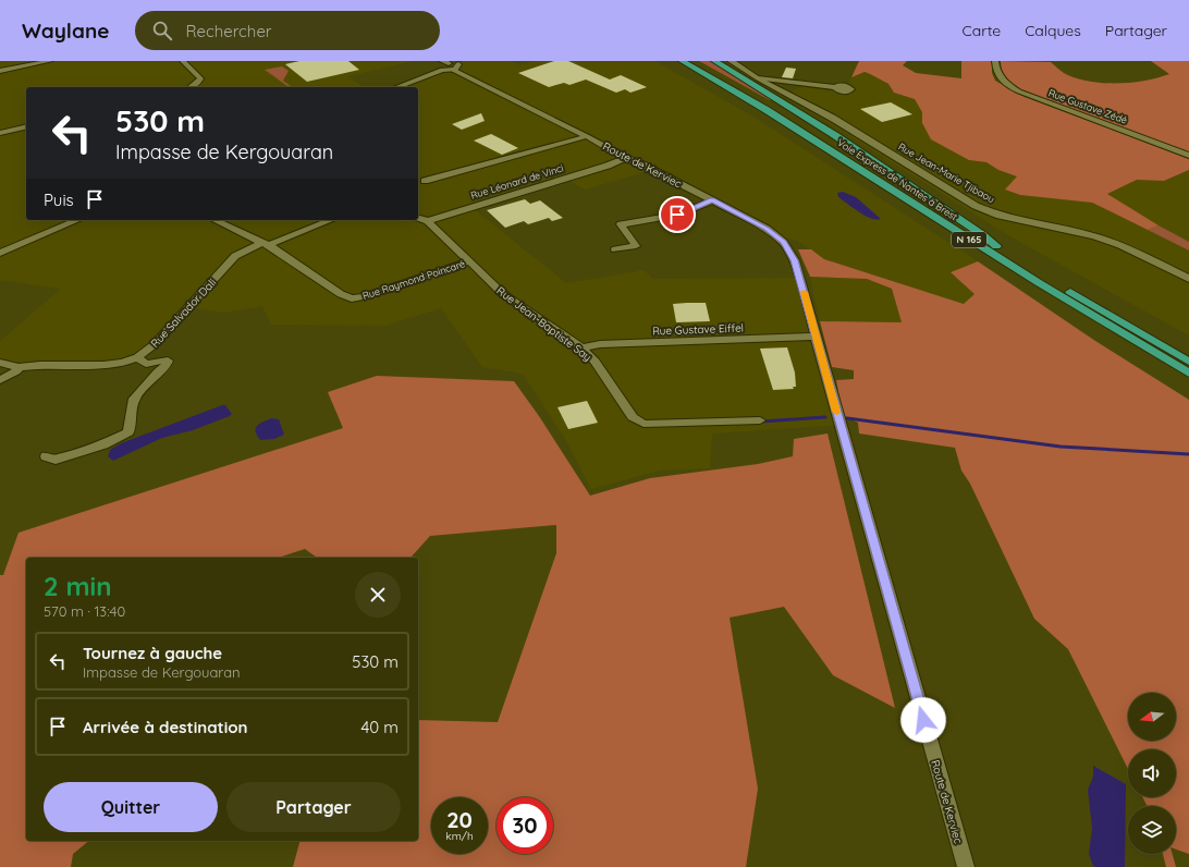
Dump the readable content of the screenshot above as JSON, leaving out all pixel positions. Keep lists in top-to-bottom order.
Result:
{
  "streets": {
    "highway": ["Voie Express de Nantes à Brest", "N 165"],
    "street": [
      "Rue Gustave Zédé",
      "Route de Kerviec",
      "Rue Jean-Marie Tjibaou",
      "Rue Léonard de Vinci",
      "Rue Raymond Poincaré",
      "Rue Salvador Dali",
      "Rue Jean-Baptiste Say",
      "Rue Gustave Eiffel"
    ]
  },
  "crossings": [
    ["Route de Kerviec", "Rue Léonard de Vinci"],
    ["Route de Kerviec", "Rue Gustave Eiffel"],
    ["Voie Express de Nantes à Brest", "N 165"],
    ["Rue Léonard de Vinci", "Rue Jean-Baptiste Say"],
    ["Rue Raymond Poincaré", "Rue Salvador Dali"],
    ["Rue Raymond Poincaré", "Rue Jean-Baptiste Say"],
    ["Rue Jean-Baptiste Say", "Rue Gustave Eiffel"]
  ],
  "north": "left",
  "page": {
    "header": "Waylane",
    "search": "Rechercher",
    "nav": ["Carte", "Calques", "Partager"],
    "turn": ["530 m", "Impasse de Kergouaran"],
    "then": "Puis",
    "heading": ["2 min", "570 m · 13:40"],
    "list": [
      {
        "name": "Tournez à gauche",
        "note": "Impasse de Kergouaran",
        "value": "530 m"
      },
      {
        "name": "Arrivée à destination",
        "value": "40 m"
      }
    ],
    "buttons": ["Quitter", "Partager"],
    "speed": "20 km/h",
    "limit": "30"
  }
}
